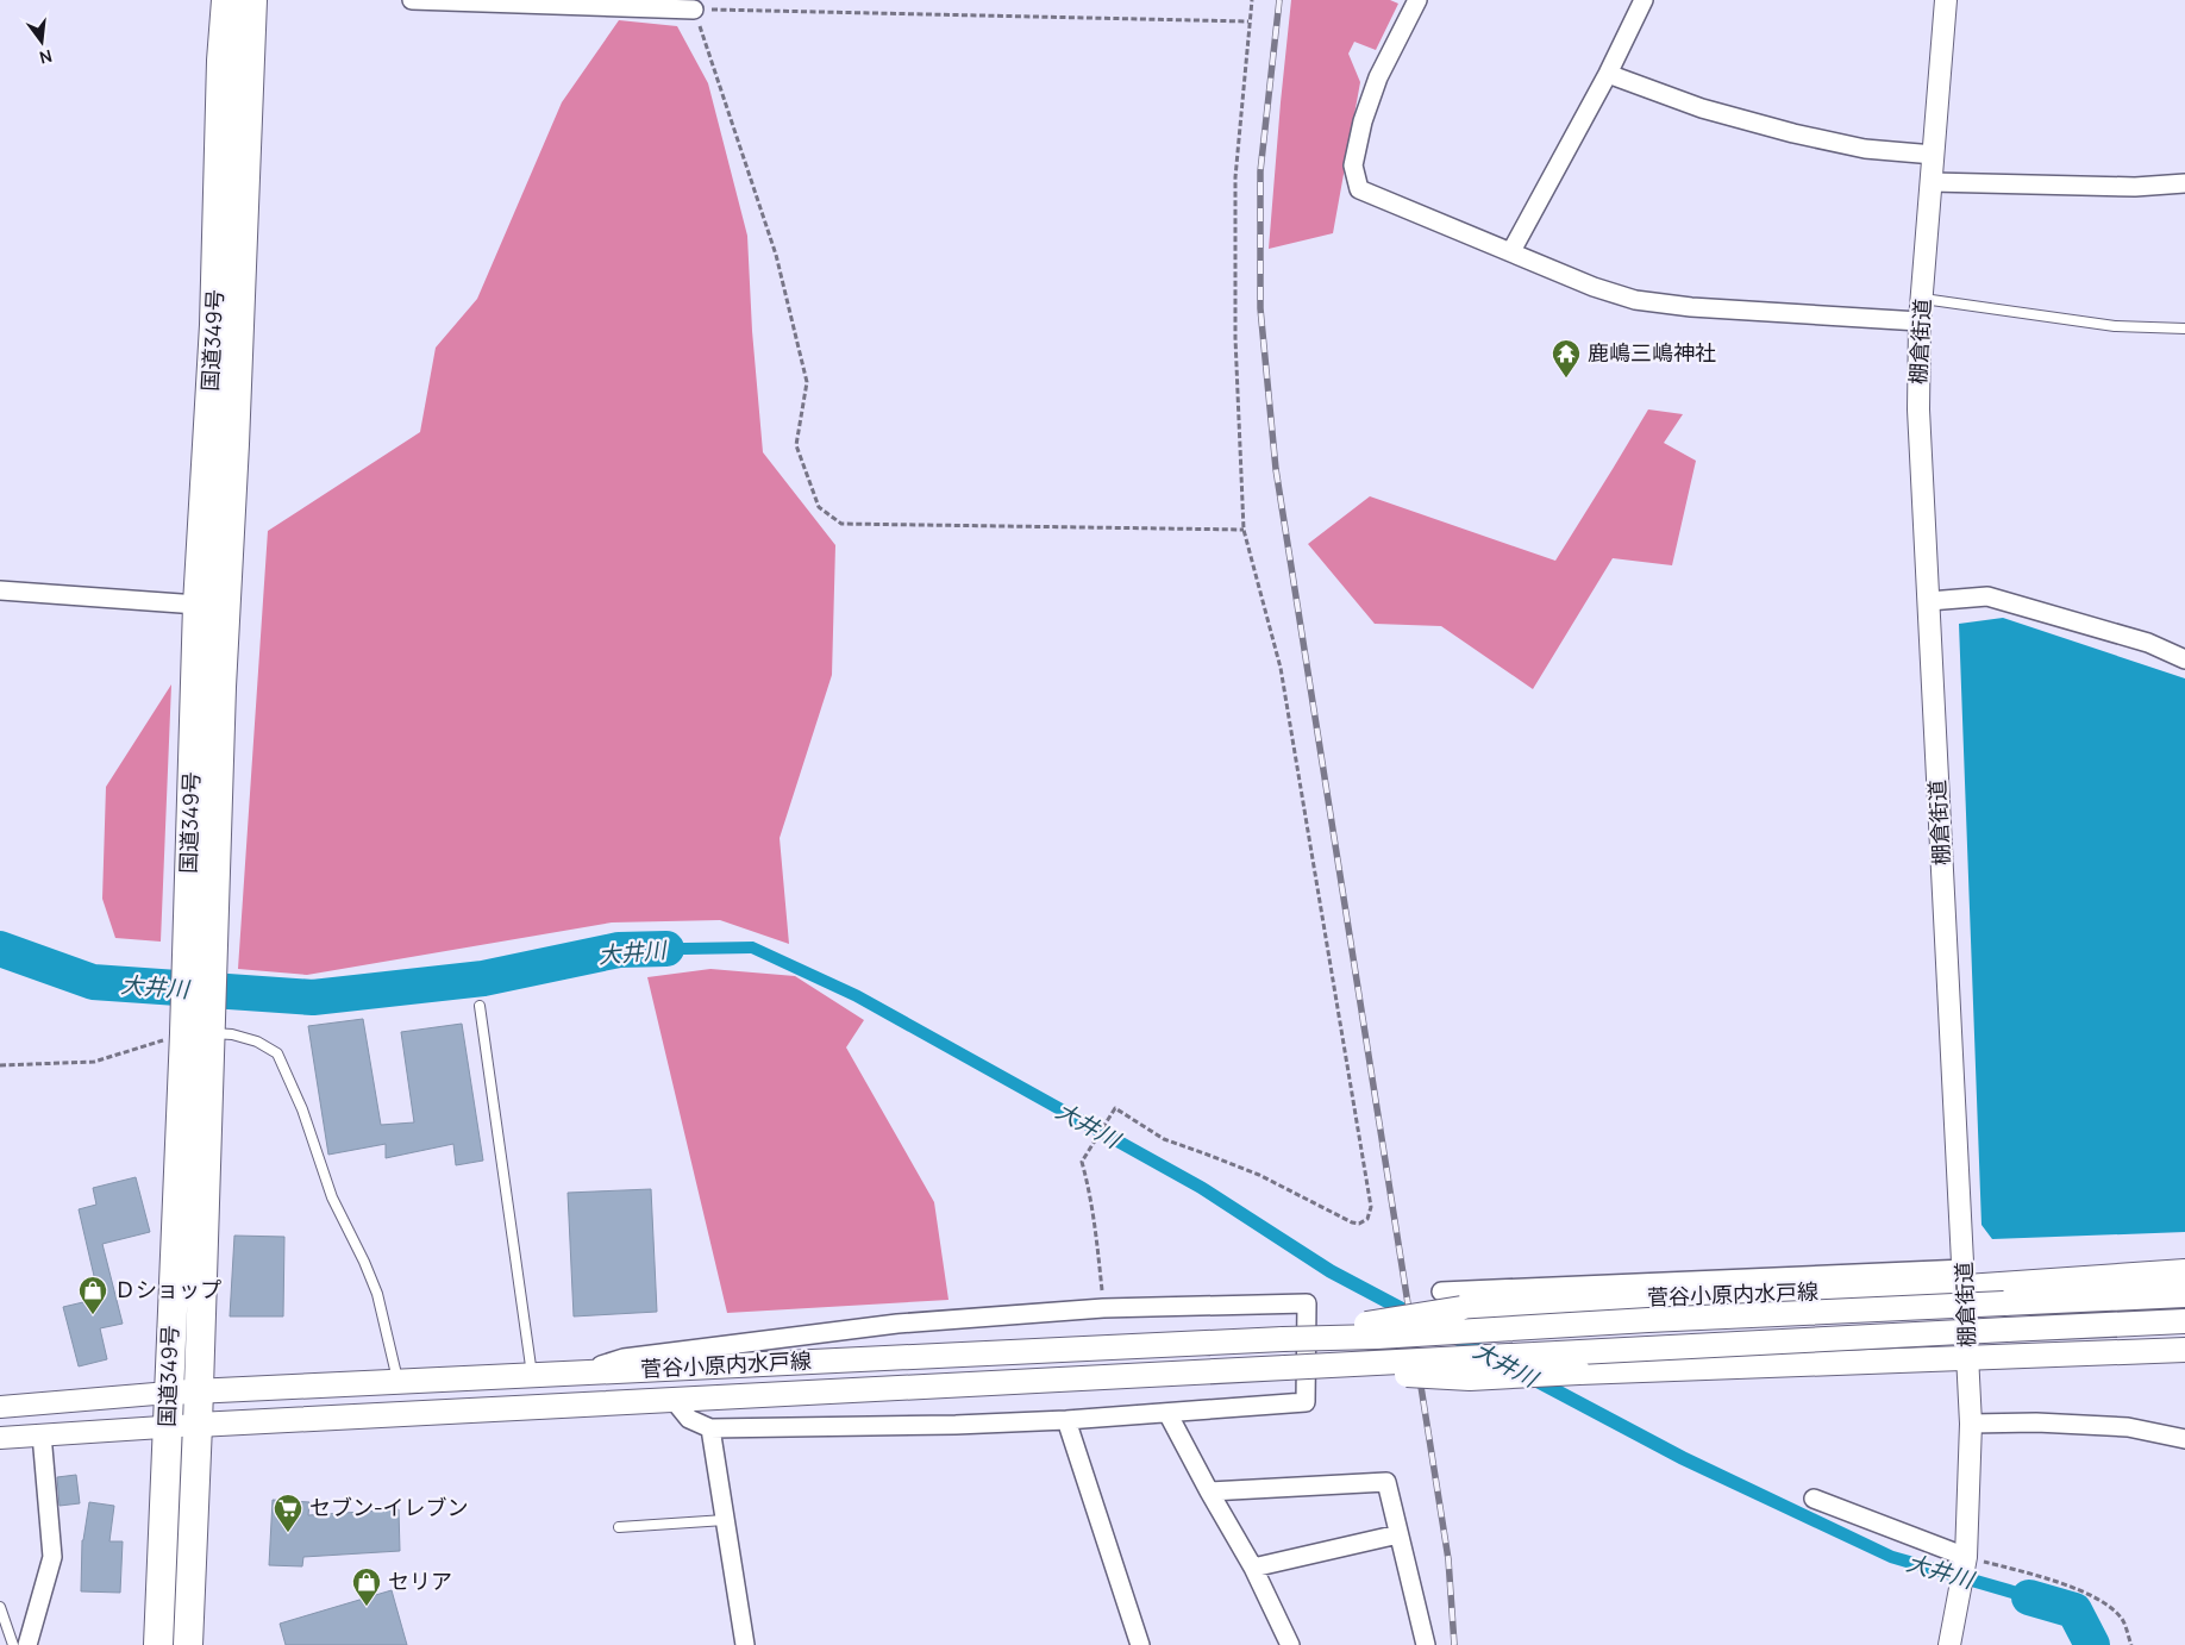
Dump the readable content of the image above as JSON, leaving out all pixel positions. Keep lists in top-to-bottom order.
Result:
{
  "streets": {
    "highway": ["国道349号"],
    "main road": ["菅谷小原内水戸線"],
    "street": ["棚倉街道"]
  },
  "crossings": [
    ["国道349号", "菅谷小原内水戸線"],
    ["棚倉街道", "菅谷小原内水戸線"]
  ],
  "water": ["大井川"],
  "places": {
    "temple": ["鹿嶋三嶋神社"],
    "shop": ["Ｄショップ", "セリア"],
    "supermarket": ["セブン-イレブン"]
  },
  "north": "bottom"
}
